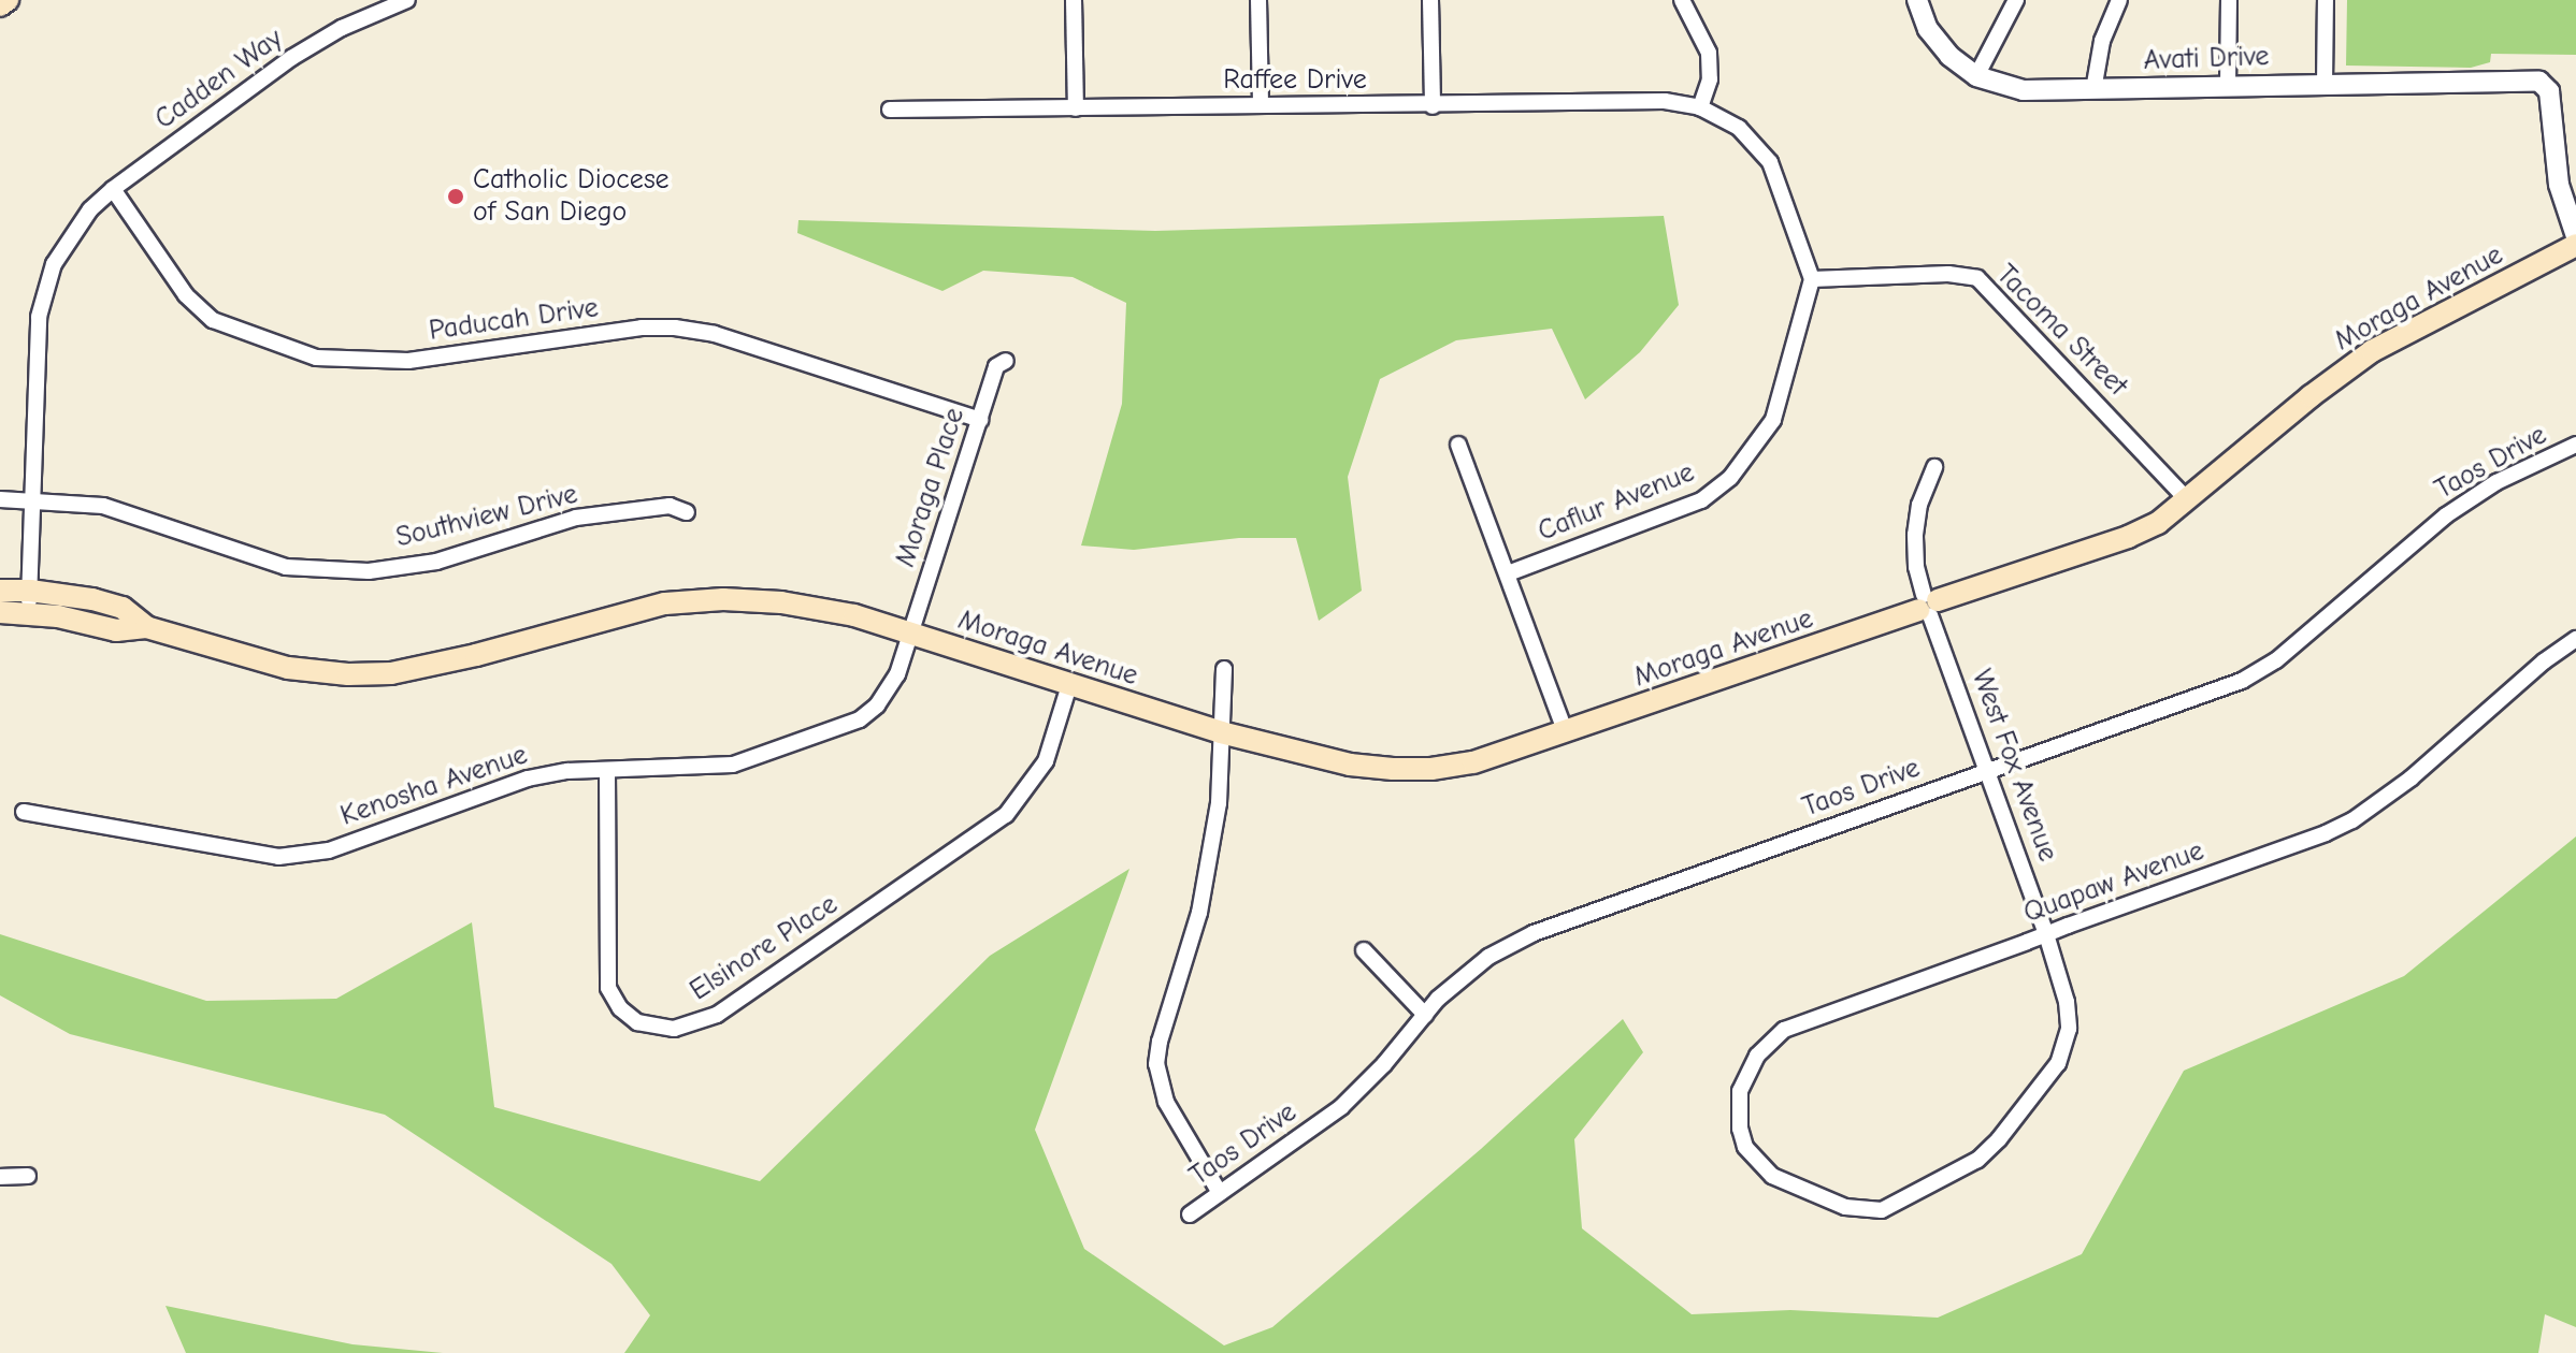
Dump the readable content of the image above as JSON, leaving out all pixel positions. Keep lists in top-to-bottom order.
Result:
{
  "streets": {
    "main road": ["Moraga Avenue"],
    "street": [
      "Avati Drive",
      "Cadden Way",
      "Raffee Drive",
      "Paducah Drive",
      "Tacoma Street",
      "Taos Drive",
      "Moraga Place",
      "Caflur Avenue",
      "Southview Drive",
      "West Fox Avenue",
      "Kenosha Avenue",
      "Quapaw Avenue",
      "Elsinore Place"
    ]
  },
  "crossings": [
    ["Cadden Way", "Moraga Avenue"],
    ["Cadden Way", "Paducah Drive"],
    ["Cadden Way", "Southview Drive"],
    ["Raffee Drive", "Tacoma Street"],
    ["Raffee Drive", "Caflur Avenue"],
    ["Moraga Avenue", "Tacoma Street"],
    ["Moraga Avenue", "Moraga Place"],
    ["Moraga Avenue", "West Fox Avenue"],
    ["Moraga Avenue", "Kenosha Avenue"],
    ["Moraga Avenue", "Elsinore Place"],
    ["Paducah Drive", "Moraga Place"],
    ["Tacoma Street", "Caflur Avenue"],
    ["Taos Drive", "West Fox Avenue"],
    ["Moraga Place", "Kenosha Avenue"],
    ["West Fox Avenue", "Quapaw Avenue"],
    ["Kenosha Avenue", "Elsinore Place"]
  ],
  "places": ["Catholic Diocese of San Diego"]
}
